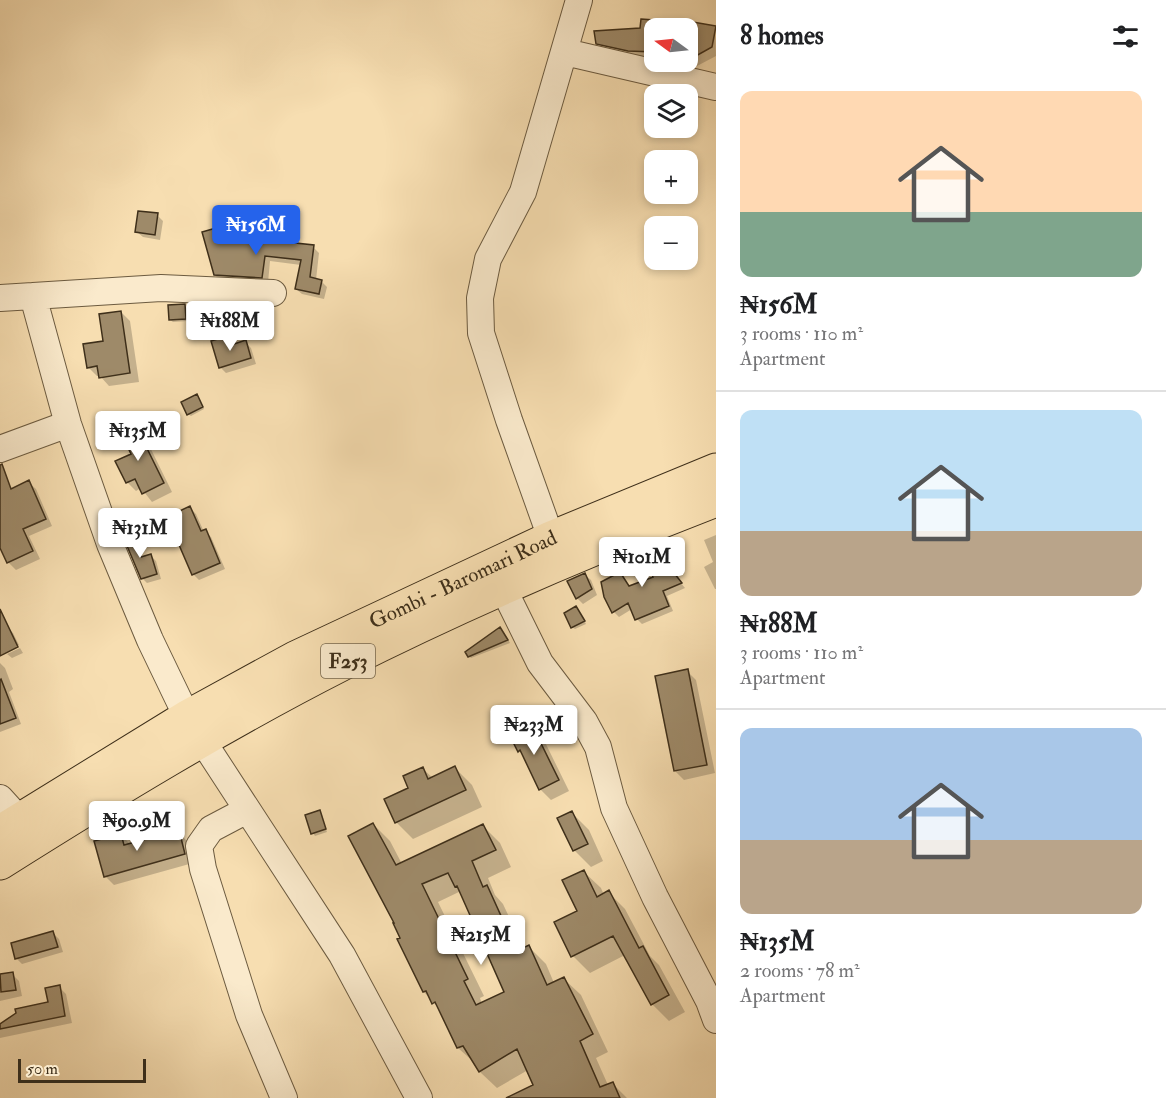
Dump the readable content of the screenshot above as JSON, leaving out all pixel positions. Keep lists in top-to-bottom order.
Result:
{
  "streets": {
    "main road": ["Gombi - Baromari Road", "F253"]
  },
  "scale_bar": "50 m",
  "north": "left",
  "page": {
    "heading": "8 homes",
    "map_buttons": ["+", "−"],
    "list": [
      {
        "name": "₦156M",
        "note": "3 rooms · 110 m² · Apartment"
      },
      {
        "name": "₦188M",
        "note": "3 rooms · 110 m² · Apartment"
      },
      {
        "name": "₦135M",
        "note": "2 rooms · 78 m² · Apartment"
      }
    ],
    "price": [
      "₦156M",
      "₦188M",
      "₦135M",
      "₦131M",
      "₦101M",
      "₦233M",
      "₦90.9M",
      "₦215M"
    ],
    "scale": "50 m"
  }
}
